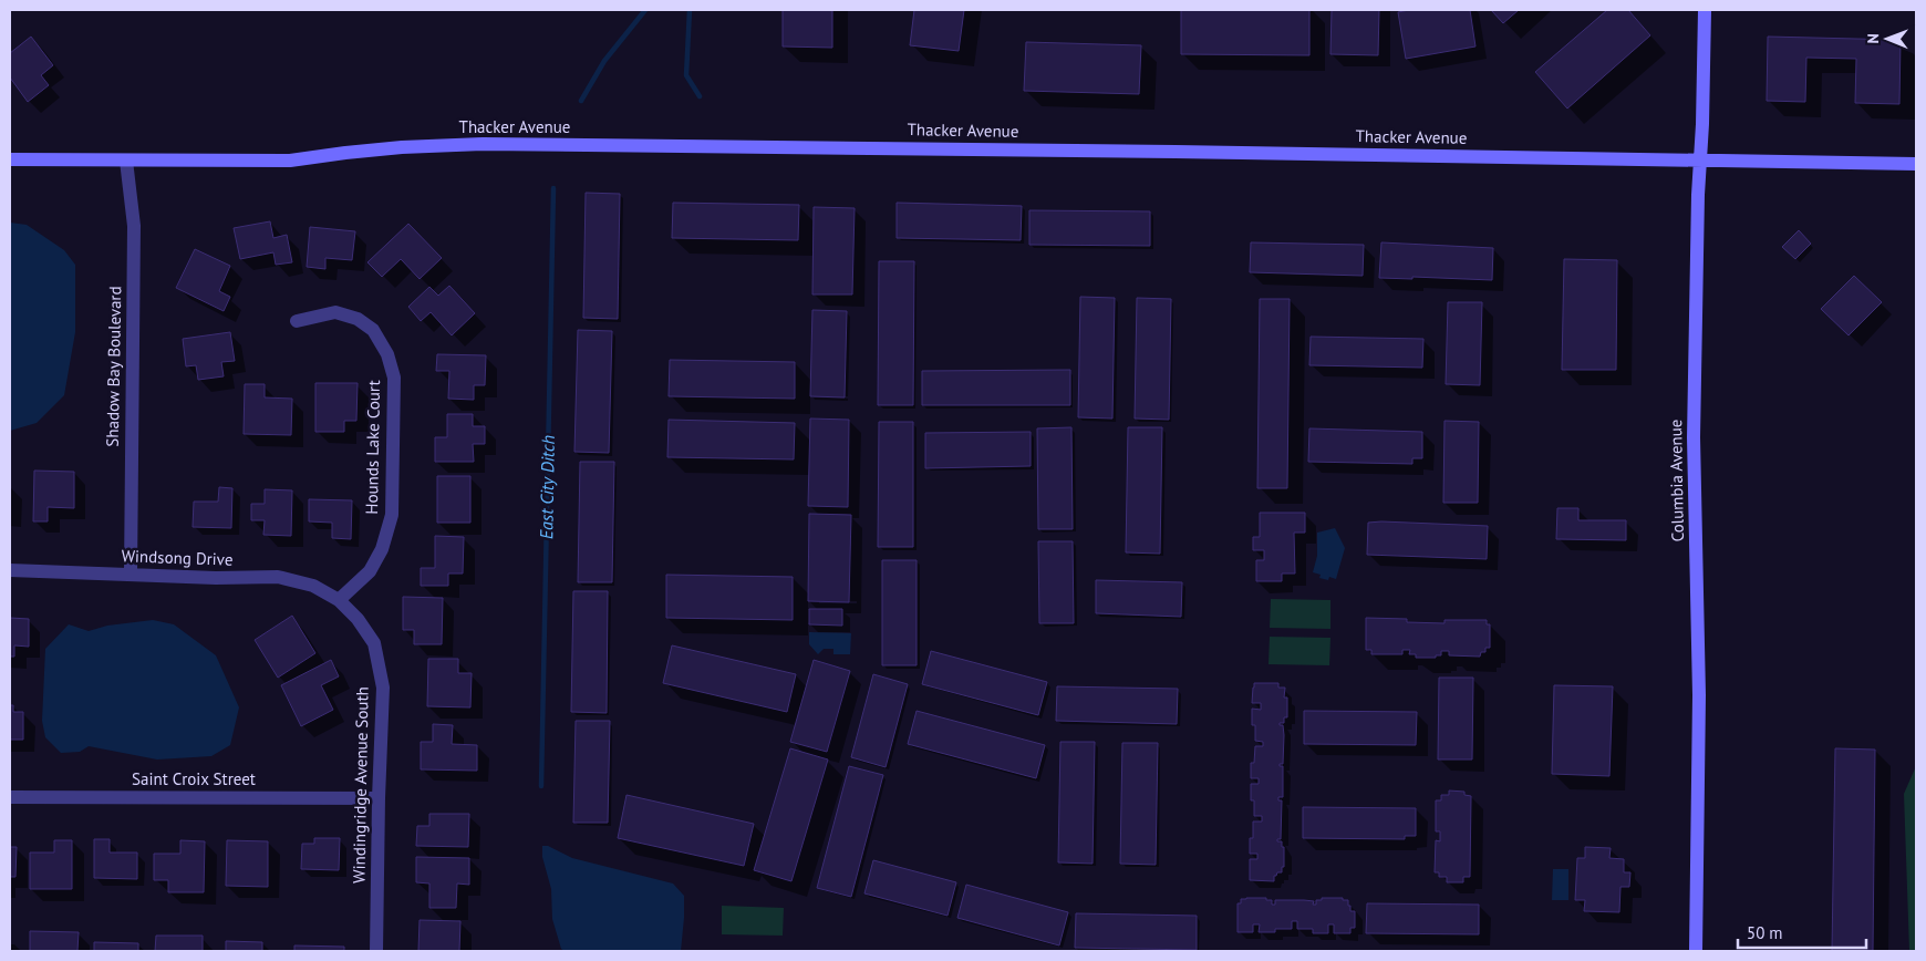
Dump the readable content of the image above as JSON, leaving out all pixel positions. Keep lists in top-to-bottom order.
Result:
{
  "streets": {
    "street": [
      "Thacker Avenue",
      "Shadow Bay Boulevard",
      "Hounds Lake Court",
      "Columbia Avenue",
      "Windsong Drive",
      "Saint Croix Street",
      "Windingridge Avenue South"
    ]
  },
  "crossings": [
    ["Thacker Avenue", "Shadow Bay Boulevard"],
    ["Thacker Avenue", "Columbia Avenue"],
    ["Shadow Bay Boulevard", "Windsong Drive"],
    ["Hounds Lake Court", "Windsong Drive"],
    ["Hounds Lake Court", "Windingridge Avenue South"],
    ["Windsong Drive", "Windingridge Avenue South"],
    ["Saint Croix Street", "Windingridge Avenue South"]
  ],
  "water": ["East City Ditch"],
  "scale_bar": "50 m",
  "north": "left"
}
